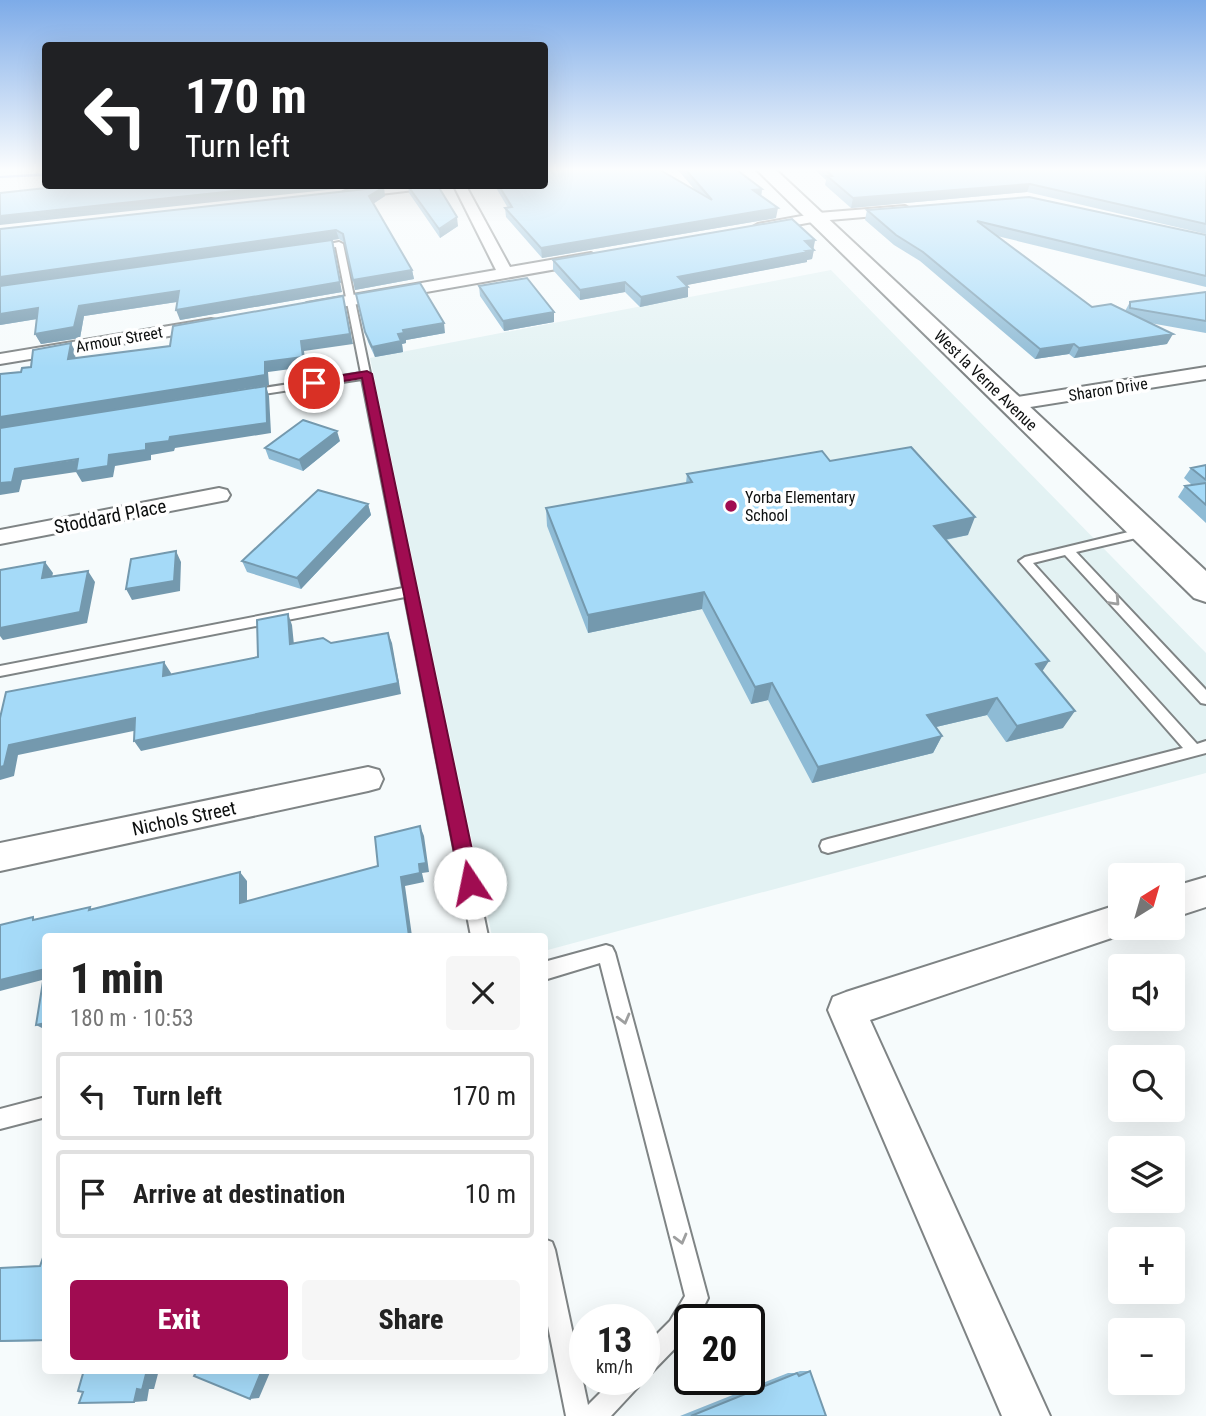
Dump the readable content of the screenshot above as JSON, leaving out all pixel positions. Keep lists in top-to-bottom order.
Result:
{
  "streets": {
    "main road": ["West la Verne Avenue"],
    "street": [
      "Armour Street",
      "Sharon Drive",
      "Stoddard Place",
      "Nichols Street"
    ]
  },
  "crossings": [
    ["West la Verne Avenue", "Sharon Drive"]
  ],
  "places": ["Yorba Elementary School"],
  "north": "top right",
  "page": {
    "turn": ["170 m", "Turn left"],
    "map_buttons": ["+", "−"],
    "heading": ["1 min", "180 m · 10:53"],
    "list": [
      {
        "name": "Turn left",
        "value": "170 m"
      },
      {
        "name": "Arrive at destination",
        "value": "10 m"
      }
    ],
    "buttons": ["Exit", "Share"],
    "speed": "13 km/h",
    "limit": "20"
  }
}
